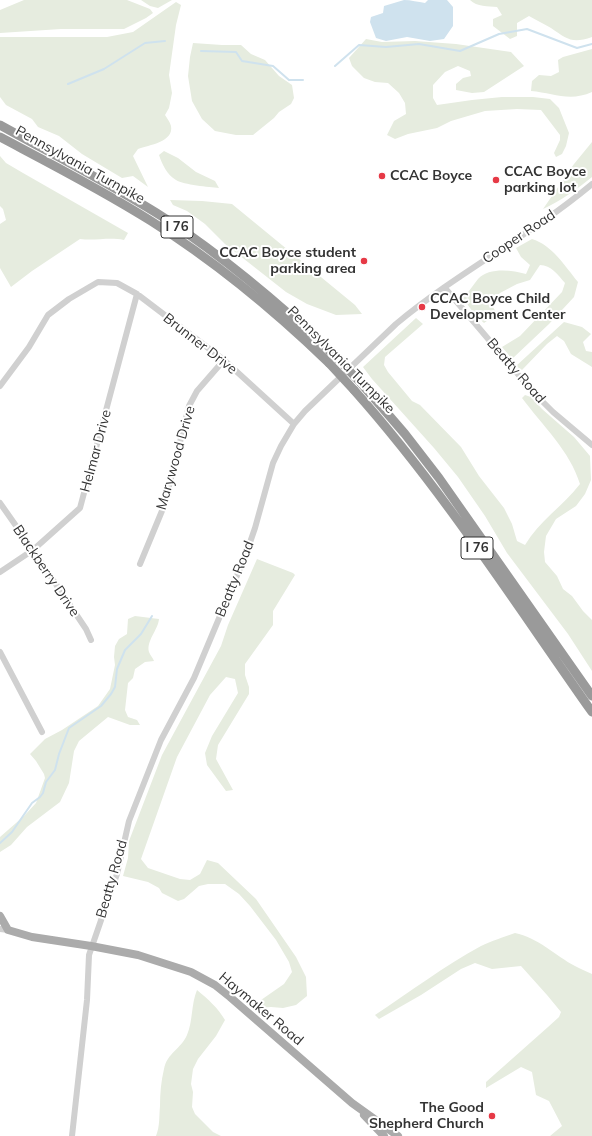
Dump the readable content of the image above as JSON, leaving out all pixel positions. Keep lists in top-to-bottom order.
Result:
{
  "streets": {
    "highway": ["Pennsylvania Turnpike", "I 76"],
    "main road": ["Haymaker Road"],
    "street": [
      "Cooper Road",
      "Brunner Drive",
      "Beatty Road",
      "Helmar Drive",
      "Marywood Drive",
      "Blackberry Drive"
    ]
  },
  "crossings": [
    ["Cooper Road", "Beatty Road"],
    ["Brunner Drive", "Beatty Road"],
    ["Brunner Drive", "Helmar Drive"],
    ["Brunner Drive", "Marywood Drive"],
    ["Beatty Road", "Haymaker Road"],
    ["Helmar Drive", "Blackberry Drive"]
  ],
  "places": [
    "CCAC Boyce",
    "CCAC Boyce parking lot",
    "CCAC Boyce student parking area",
    "CCAC Boyce Child Development Center",
    "The Good Shepherd Church"
  ]
}
